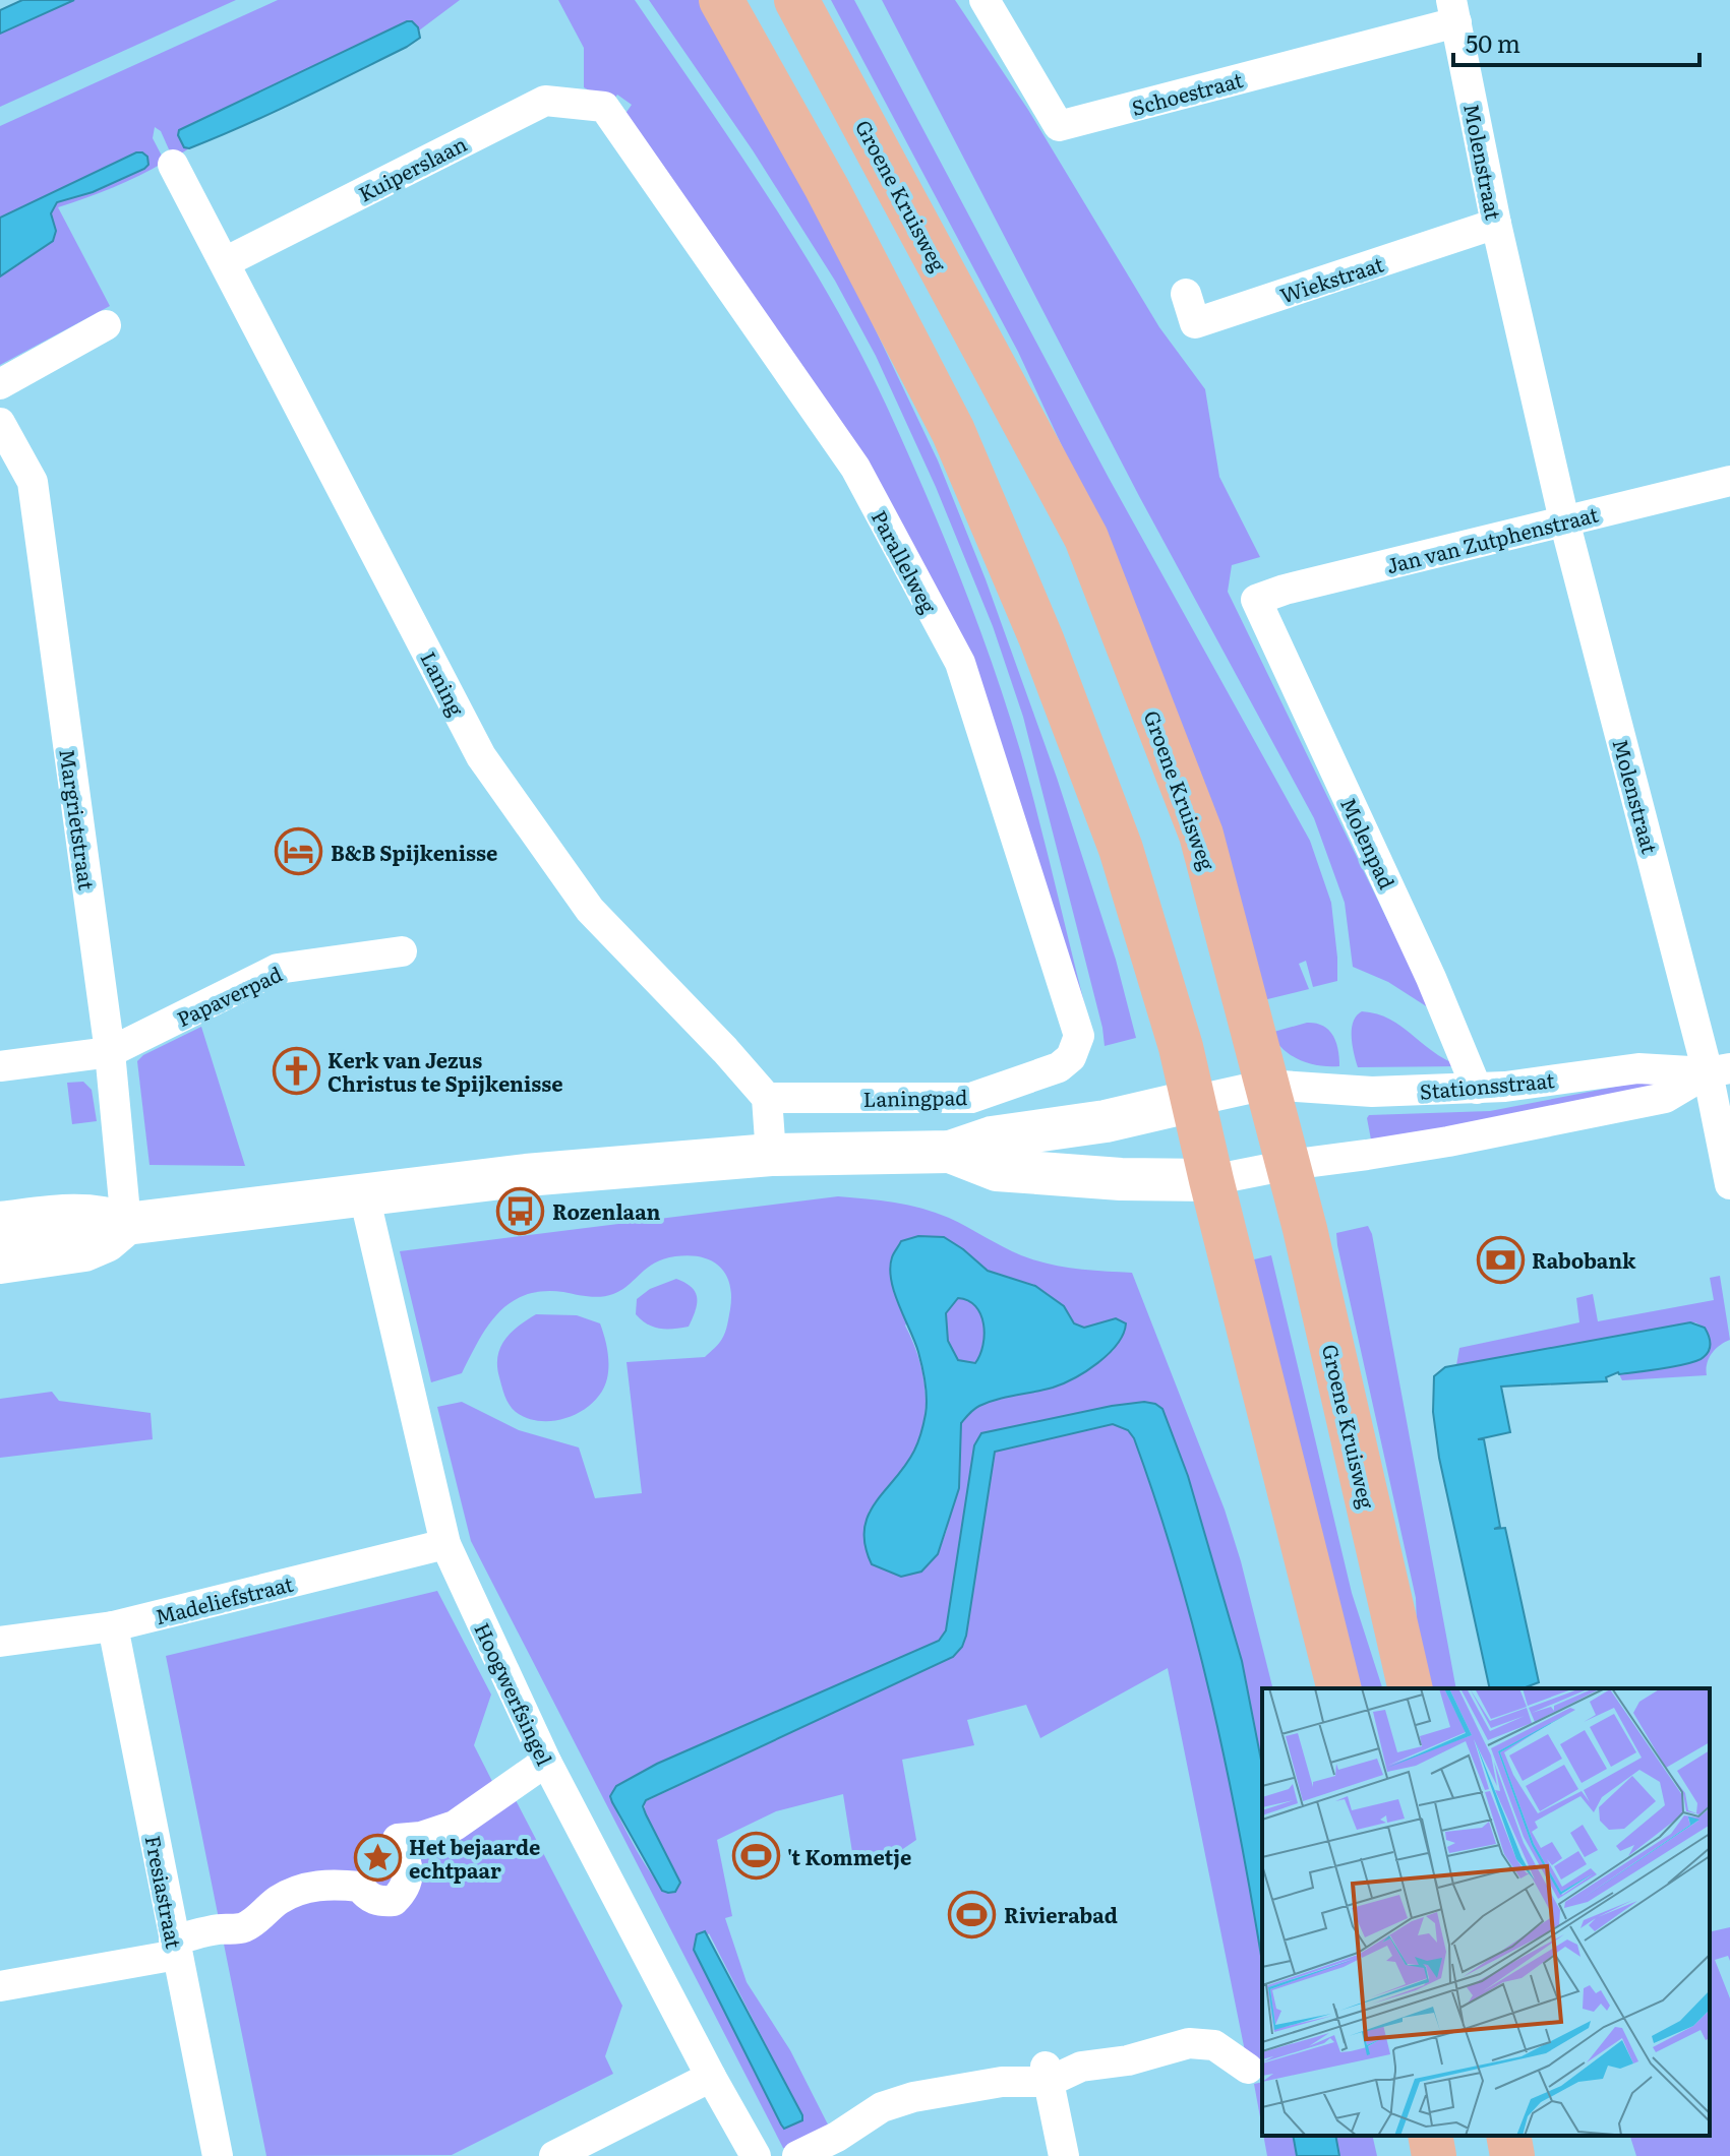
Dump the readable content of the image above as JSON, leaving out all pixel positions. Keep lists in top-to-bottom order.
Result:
{
  "streets": {
    "main road": ["Groene Kruisweg"],
    "street": [
      "Schoestraat",
      "Molenstraat",
      "Kuiperslaan",
      "Wiekstraat",
      "Jan van Zutphenstraat",
      "Parallelweg",
      "Laning",
      "Margrietstraat",
      "Molenpad",
      "Papaverpad",
      "Stationsstraat",
      "Laningpad",
      "Madeliefstraat",
      "Hoogwerfsingel",
      "Fresiastraat"
    ]
  },
  "crossings": [
    ["Schoestraat", "Molenstraat"],
    ["Molenstraat", "Wiekstraat"],
    ["Molenstraat", "Jan van Zutphenstraat"],
    ["Molenstraat", "Stationsstraat"],
    ["Kuiperslaan", "Parallelweg"],
    ["Kuiperslaan", "Laning"],
    ["Groene Kruisweg", "Stationsstraat"],
    ["Jan van Zutphenstraat", "Molenpad"],
    ["Parallelweg", "Laningpad"],
    ["Laning", "Laningpad"],
    ["Margrietstraat", "Papaverpad"],
    ["Molenpad", "Stationsstraat"],
    ["Madeliefstraat", "Hoogwerfsingel"],
    ["Madeliefstraat", "Fresiastraat"]
  ],
  "places": {
    "hotel": ["B&B Spijkenisse"],
    "church": ["Kerk van Jezus Christus te Spijkenisse"],
    "bus stop": ["Rozenlaan"],
    "bank": ["Rabobank"],
    "sports": ["'t Kommetje", "Rivierabad"],
    "place": ["Het bejaarde echtpaar"]
  },
  "scale_bar": "50 m"
}
